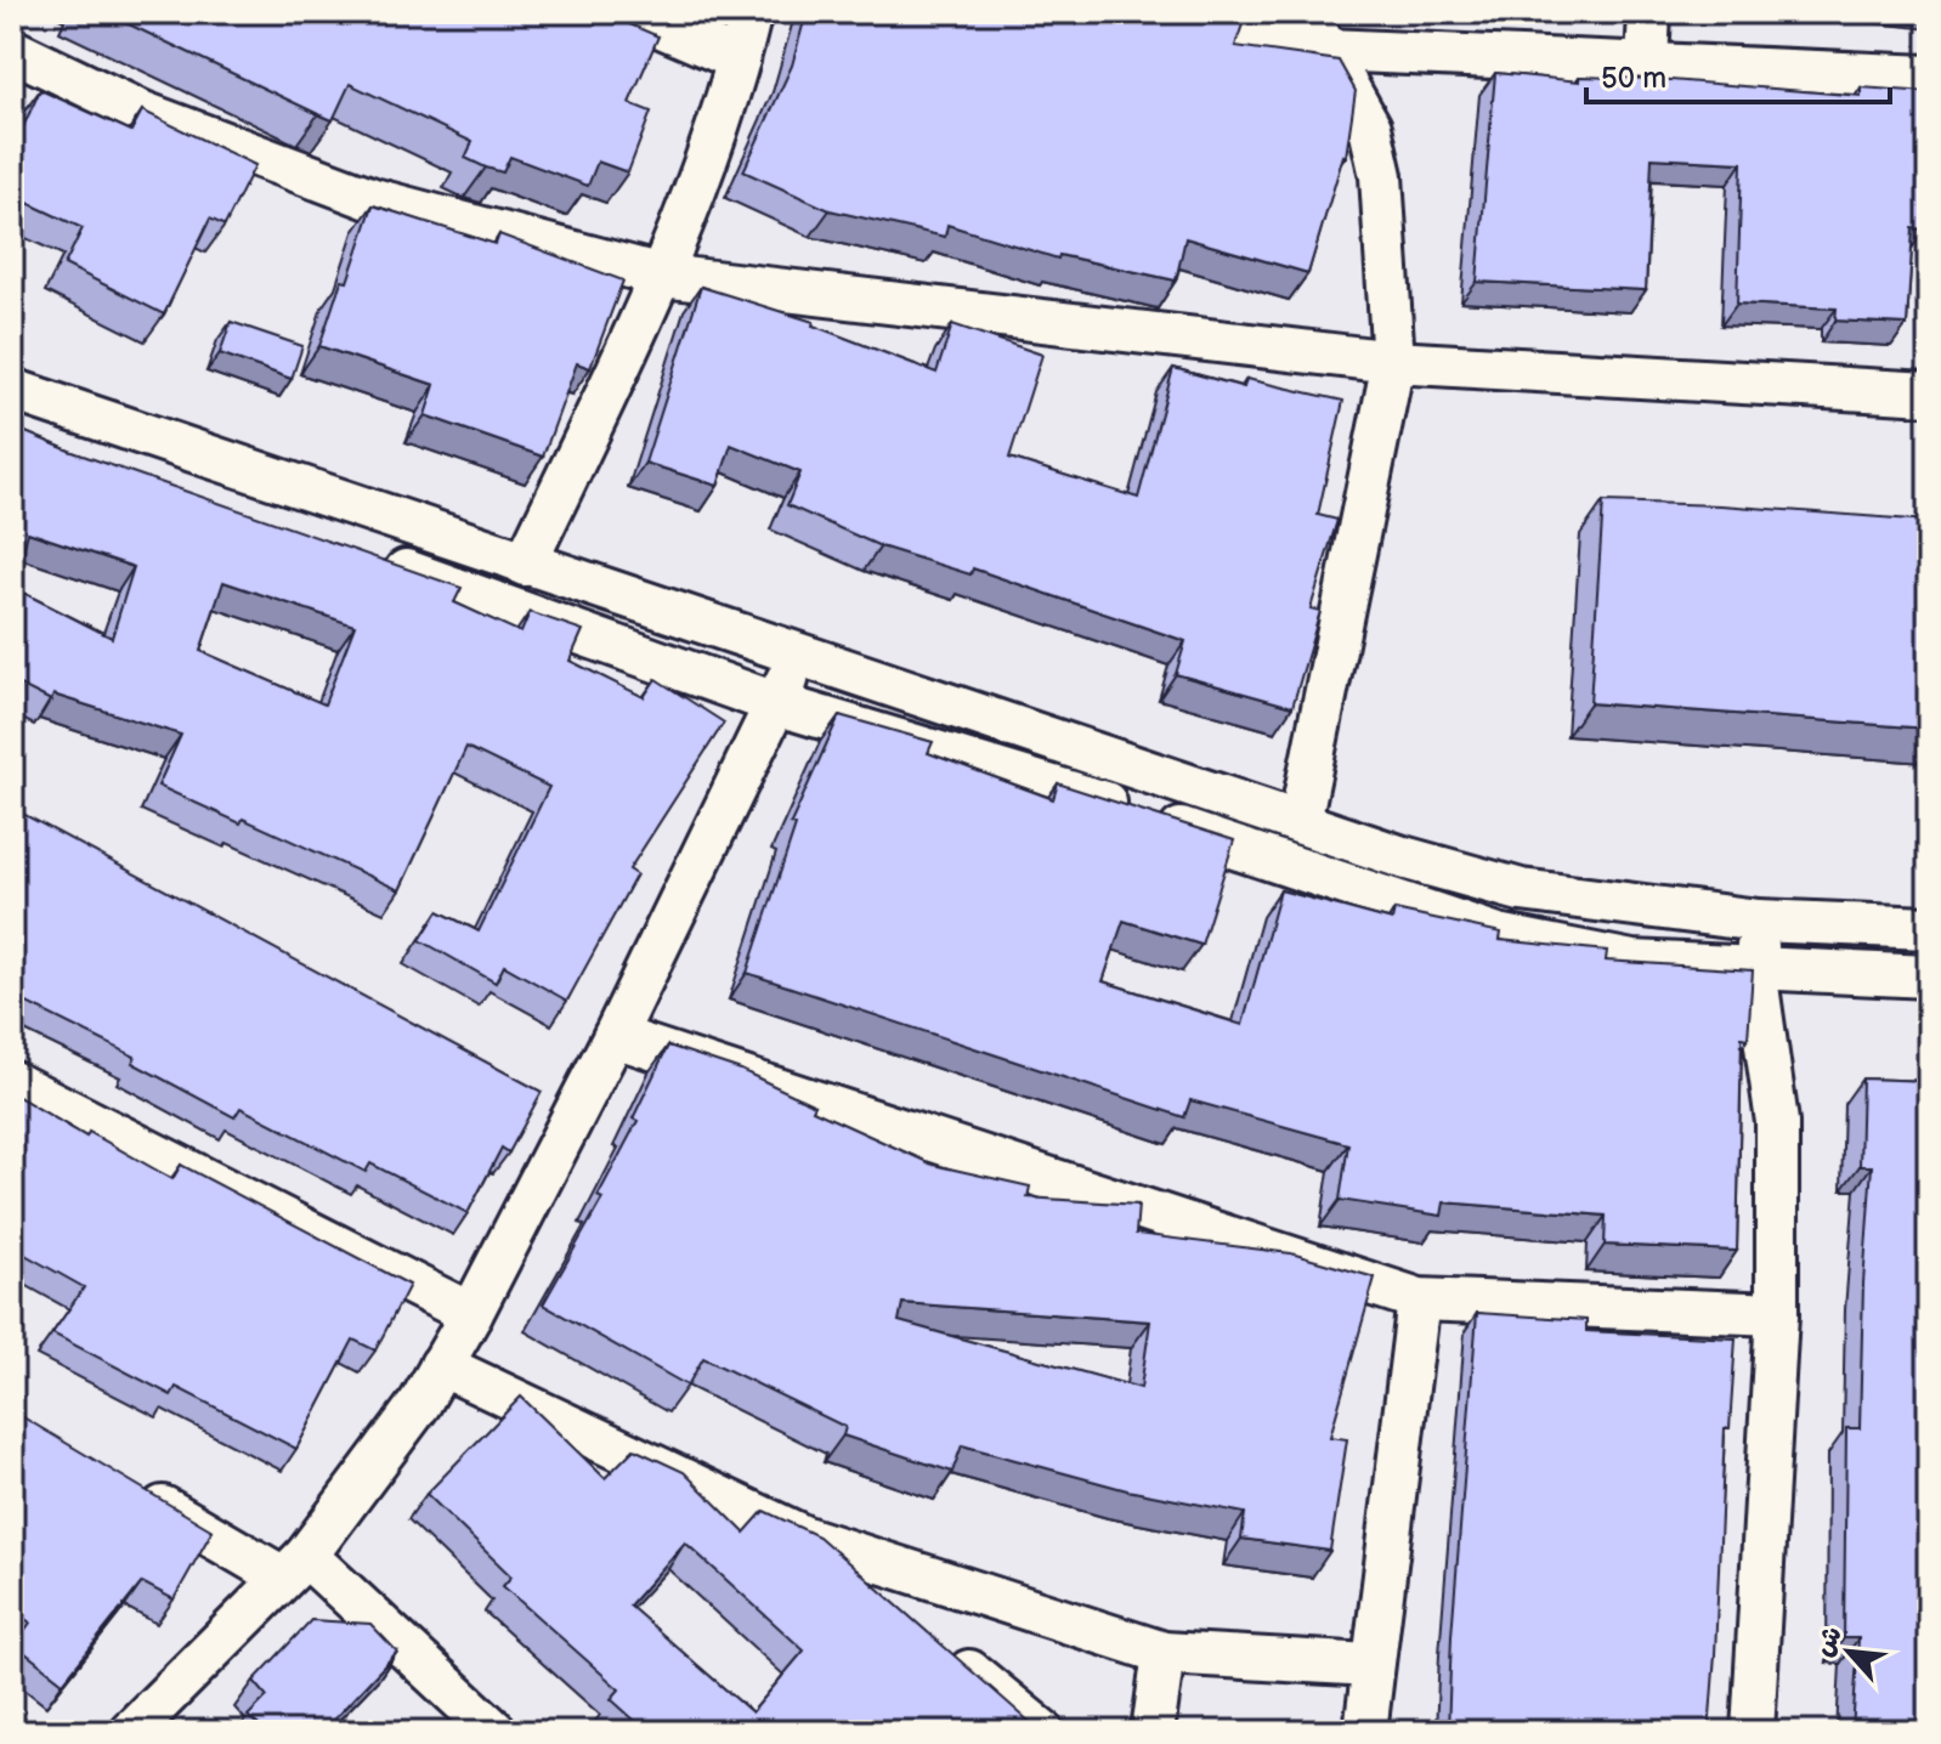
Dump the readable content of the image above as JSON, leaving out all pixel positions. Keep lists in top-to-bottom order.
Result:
{
  "scale_bar": "50 m",
  "north": "top left"
}
